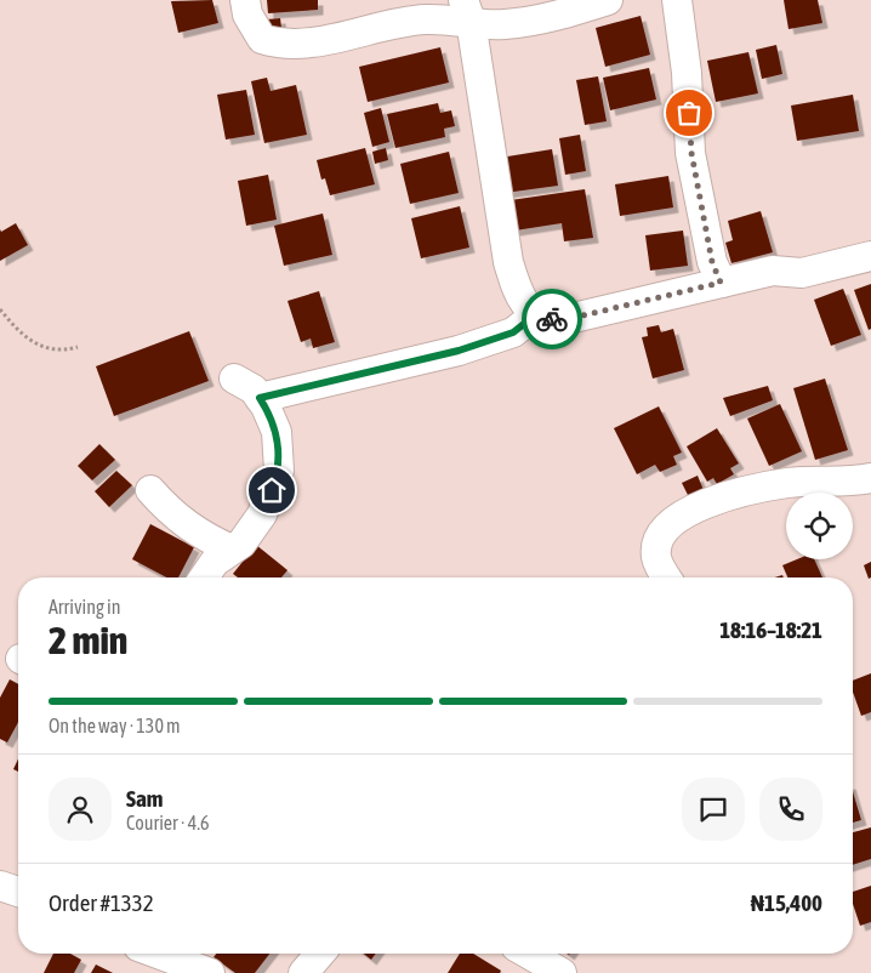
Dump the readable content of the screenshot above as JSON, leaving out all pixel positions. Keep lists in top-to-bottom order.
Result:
{
  "page": {
    "heading": ["2 min", "Arriving in", "18:16–18:21"],
    "panel": [
      "Sam",
      "Courier · 4.6",
      "Order #1332",
      "₦15,400"
    ],
    "bar": "On the way · 130 m"
  }
}
